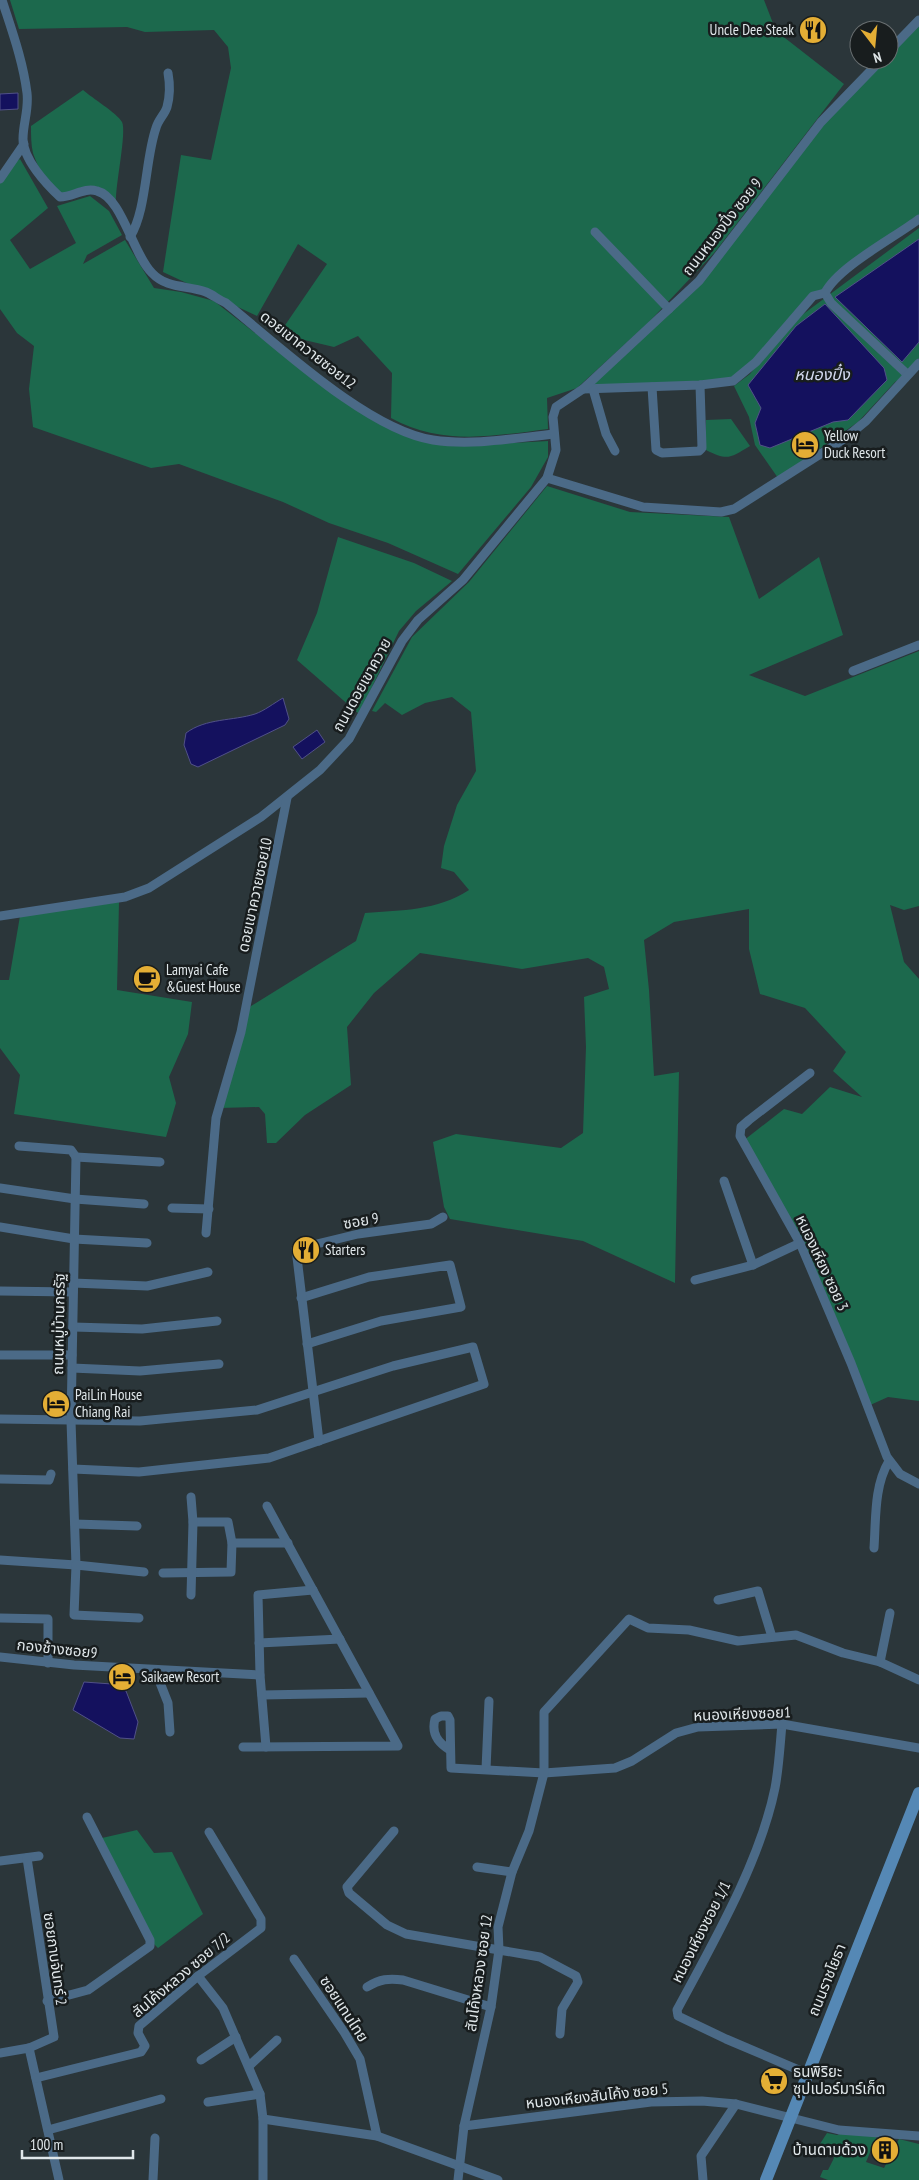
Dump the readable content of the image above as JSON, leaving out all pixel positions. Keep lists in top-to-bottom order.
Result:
{
  "streets": {
    "main road": ["ถนนราชโยธา"],
    "street": [
      "ถนนหนองปึ๋ง ซอย 9",
      "ดอยเขาควายซอย12",
      "ถนนดอยเขาควาย",
      "ดอยเขาควายซอย10",
      "ซอย 9",
      "หนองเหียง ซอย 3",
      "ถนนหมู่บ้านกรรัฐ",
      "กองช้างซอย9",
      "หนองเหียงซอย1",
      "หนองเหียงซอย 1/1",
      "ซอยกาบจันทร์ 2",
      "สันโค้งหลวง ซอย 12",
      "สันโค้งหลวง ซอย 7/2",
      "ซอยแทนไทย",
      "หนองเหียงสันโค้ง ซอย 5"
    ]
  },
  "crossings": [
    ["ถนนหนองปึ๋ง ซอย 9", "ดอยเขาควายซอย12"],
    ["ถนนหนองปึ๋ง ซอย 9", "ถนนดอยเขาควาย"],
    ["ถนนดอยเขาควาย", "ดอยเขาควายซอย10"],
    ["หนองเหียงซอย1", "หนองเหียงซอย 1/1"],
    ["หนองเหียงซอย1", "สันโค้งหลวง ซอย 12"],
    ["หนองเหียงซอย 1/1", "ถนนราชโยธา"],
    ["สันโค้งหลวง ซอย 12", "หนองเหียงสันโค้ง ซอย 5"],
    ["ถนนราชโยธา", "หนองเหียงสันโค้ง ซอย 5"]
  ],
  "water": ["หนองปึ๋ง"],
  "places": {
    "restaurant": ["Uncle Dee Steak", "Starters"],
    "hotel": ["Yellow Duck Resort", "PaiLin House Chiang Rai", "Saikaew Resort"],
    "cafe": ["Lamyai Cafe &Guest House"],
    "supermarket": ["ธนพิริยะ ซุปเปอร์มาร์เก็ต"],
    "building": ["บ้านดาบด้วง"]
  },
  "scale_bar": "100 m",
  "north": "bottom"
}
